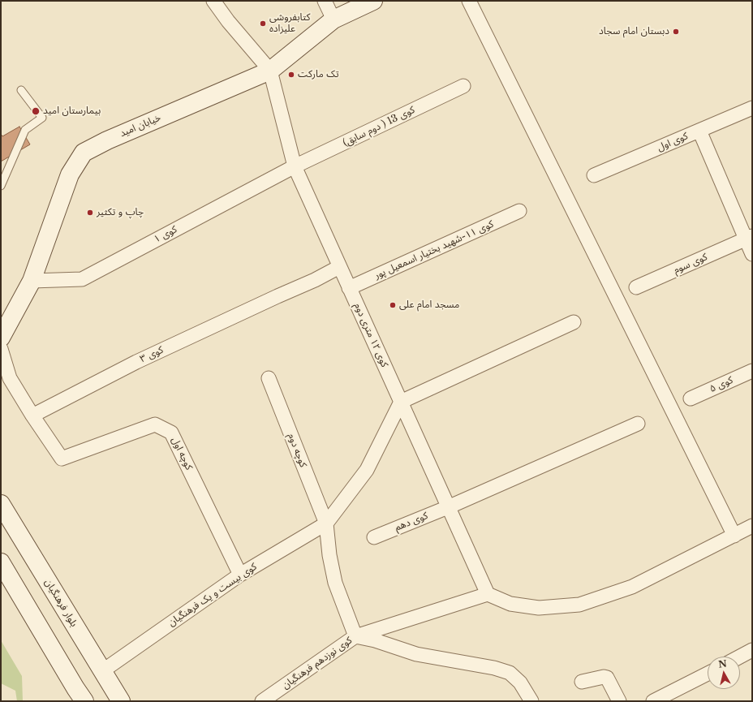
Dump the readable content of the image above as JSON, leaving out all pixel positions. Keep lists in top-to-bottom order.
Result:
{
  "streets": {
    "street": [
      "خیابان امید",
      "کوی 13 ( دوم سابق)",
      "کوی اول",
      "کوی ۱",
      "کوی ۱۱-شهید بختیار اسمعیل پور",
      "کوی سوم",
      "کوی ۱۲ متری دوم",
      "کوی ۳",
      "کوی ۵",
      "کوچه دوم",
      "کوچه اول",
      "کوی دهم",
      "کوی بیست و یک فرهنگیان",
      "بلوار فرهنگیان",
      "کوی نوزدهم فرهنگیان"
    ]
  },
  "crossings": [
    ["خیابان امید", "کوی ۱"],
    ["خیابان امید", "کوی ۱۲ متری دوم"],
    ["کوی 13 ( دوم سابق)", "کوی ۱"],
    ["کوی 13 ( دوم سابق)", "کوی ۱۲ متری دوم"],
    ["کوی ۱", "کوی ۱۲ متری دوم"],
    ["کوی ۱۱-شهید بختیار اسمعیل پور", "کوی ۱۲ متری دوم"],
    ["کوی ۱۲ متری دوم", "کوی ۳"],
    ["کوی ۱۲ متری دوم", "کوی دهم"],
    ["کوی ۱۲ متری دوم", "کوی نوزدهم فرهنگیان"],
    ["کوی ۳", "کوچه اول"],
    ["کوچه دوم", "کوی بیست و یک فرهنگیان"],
    ["کوچه دوم", "کوی نوزدهم فرهنگیان"],
    ["کوچه اول", "کوی بیست و یک فرهنگیان"],
    ["کوی بیست و یک فرهنگیان", "بلوار فرهنگیان"]
  ],
  "places": [
    "کتابفروشی علیزاده",
    "دبستان امام سجاد",
    "تک مارکت",
    "بیمارستان امید",
    "چاپ و تکثیر",
    "مسجد امام علی"
  ],
  "north": "top"
}
